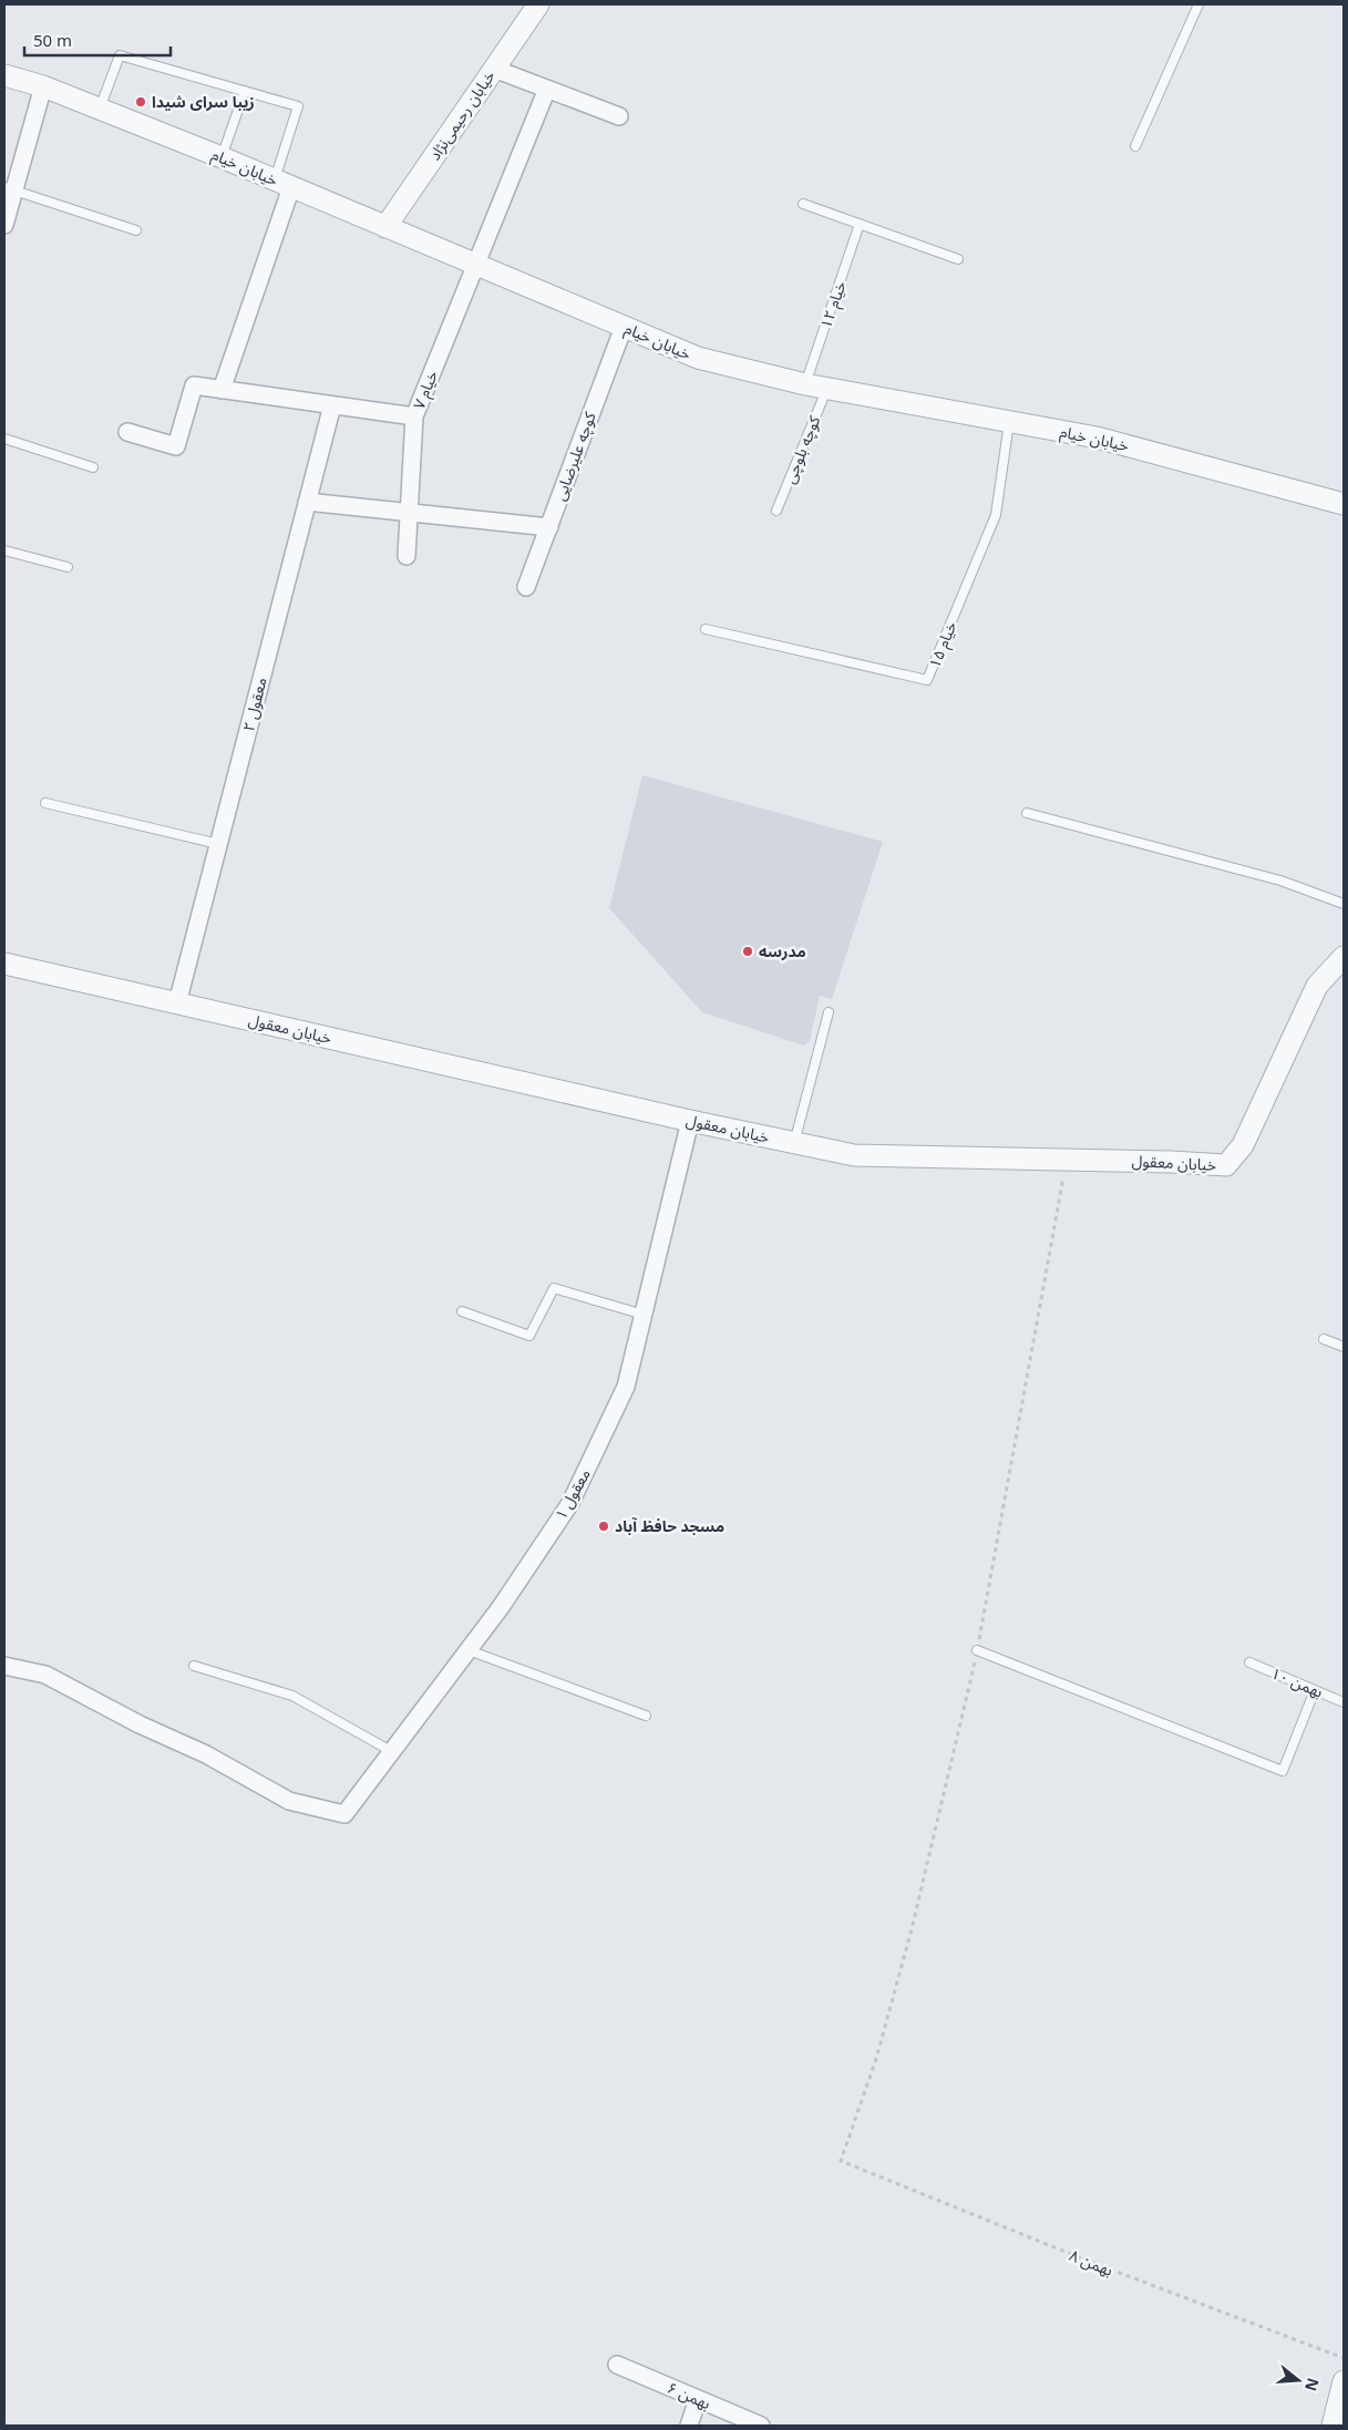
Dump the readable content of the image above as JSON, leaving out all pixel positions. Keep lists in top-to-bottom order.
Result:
{
  "streets": {
    "street": [
      "خیابان رحیمی‌نژاد",
      "خیابان خیام",
      "خیام ۷",
      "کوچه علیرضایی",
      "معقول ۲",
      "خیابان معقول",
      "معقول ۱",
      "بهمن ۶"
    ],
    "lane": [
      "خیام ۱۲",
      "کوچه بلوچی",
      "خیام ۱۵",
      "بهمن ۱۰"
    ],
    "path": ["بهمن ۸"]
  },
  "crossings": [
    ["خیابان رحیمی‌نژاد", "خیابان خیام"],
    ["خیابان خیام", "خیام ۱۲"],
    ["خیابان خیام", "خیام ۷"],
    ["خیابان خیام", "کوچه بلوچی"],
    ["خیابان خیام", "کوچه علیرضایی"],
    ["خیابان خیام", "خیام ۱۵"],
    ["معقول ۲", "خیابان معقول"],
    ["خیابان معقول", "معقول ۱"]
  ],
  "places": ["زیبا سرای شیدا", "مدرسه", "مسجد حافظ آباد"],
  "scale_bar": "50 m",
  "north": "right"
}
